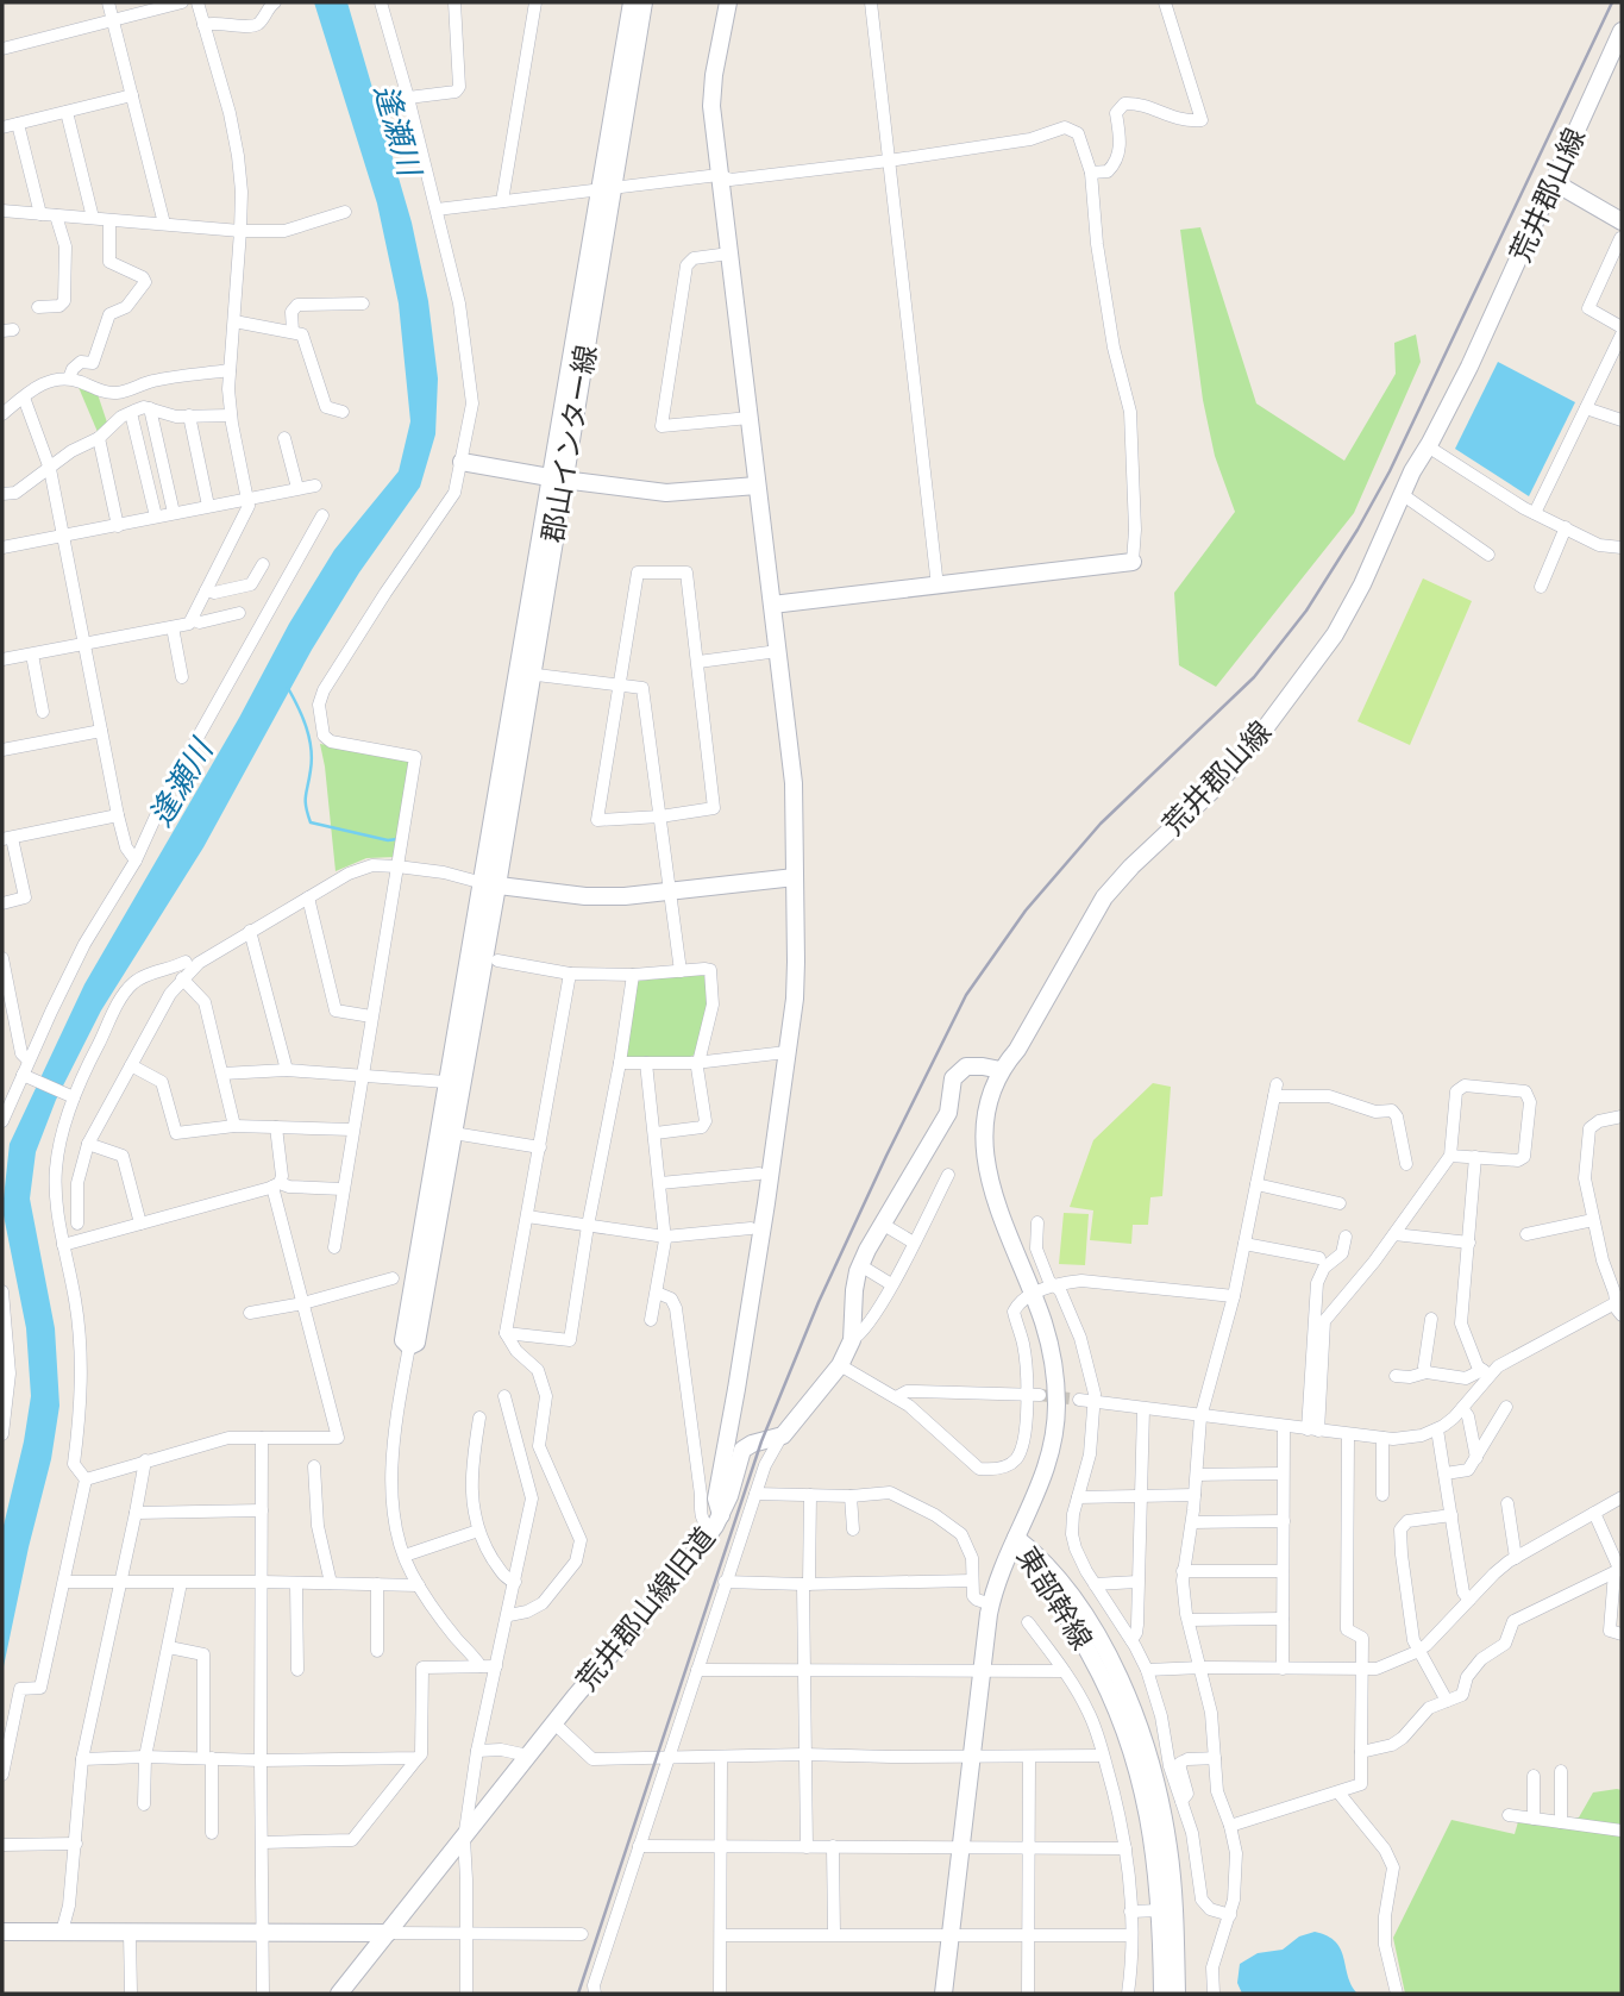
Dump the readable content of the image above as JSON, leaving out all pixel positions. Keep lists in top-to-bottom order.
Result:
{
  "streets": {
    "street": [
      "荒井郡山線",
      "郡山インター線",
      "東部幹線",
      "荒井郡山線旧道"
    ]
  },
  "crossings": [
    ["荒井郡山線", "東部幹線"]
  ],
  "water": ["逢瀬川"]
}
